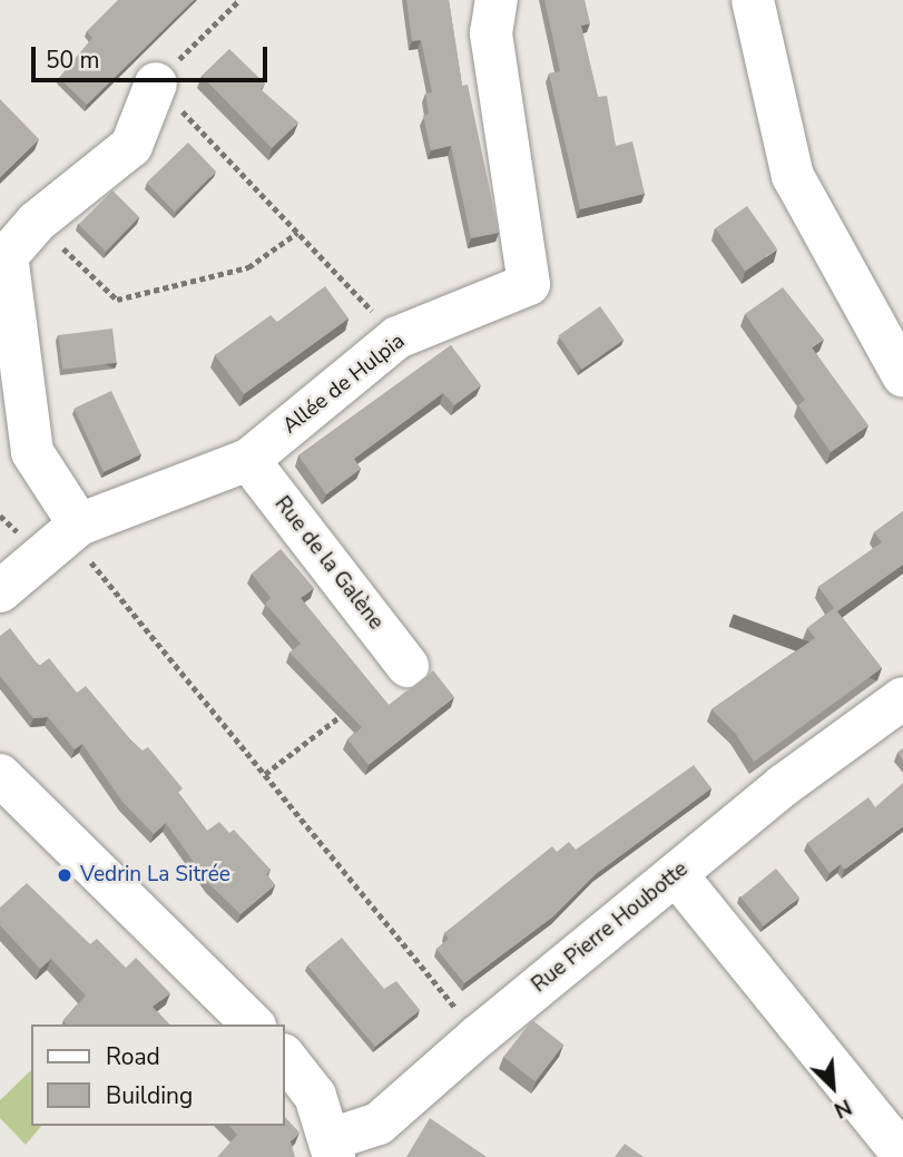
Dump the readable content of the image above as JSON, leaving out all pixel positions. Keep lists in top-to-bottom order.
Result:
{
  "streets": {
    "street": ["Allée de Hulpia", "Rue de la Galène", "Rue Pierre Houbotte"]
  },
  "crossings": [
    ["Allée de Hulpia", "Rue de la Galène"]
  ],
  "places": ["Vedrin La Sitrée"],
  "legend": ["Road", "Building"],
  "scale_bar": "50 m",
  "north": "bottom right"
}
